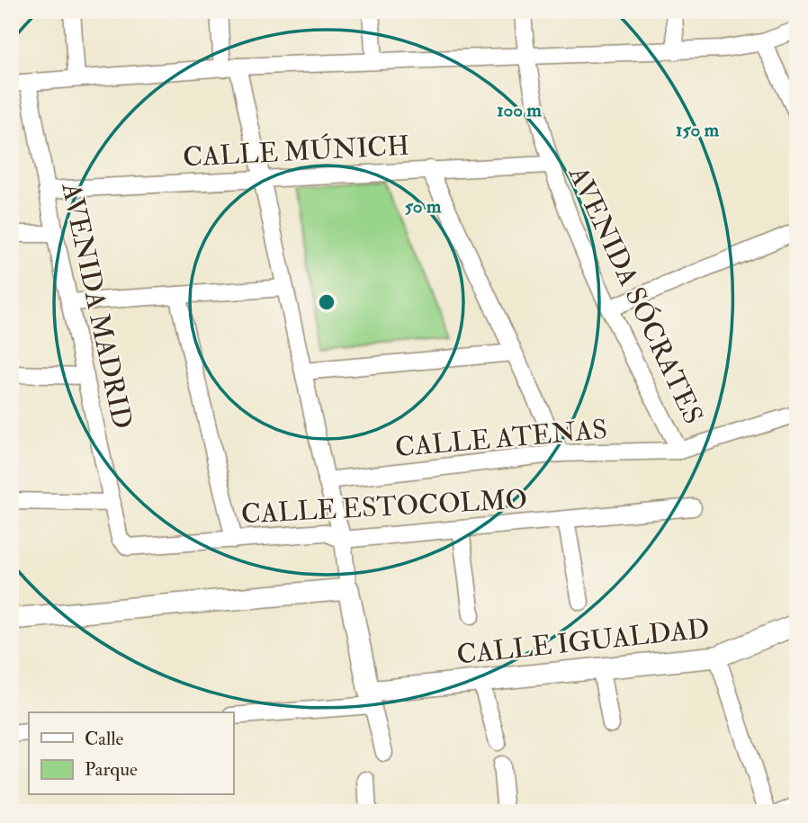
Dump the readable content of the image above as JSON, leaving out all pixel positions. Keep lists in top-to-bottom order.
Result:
{
  "streets": {
    "street": [
      "CALLE MÚNICH",
      "AVENIDA SÓCRATES",
      "AVENIDA MADRID",
      "CALLE ATENAS",
      "CALLE ESTOCOLMO",
      "CALLE IGUALDAD"
    ]
  },
  "crossings": [
    ["CALLE MÚNICH", "AVENIDA SÓCRATES"],
    ["CALLE MÚNICH", "AVENIDA MADRID"],
    ["AVENIDA SÓCRATES", "CALLE ATENAS"],
    ["AVENIDA MADRID", "CALLE ESTOCOLMO"]
  ],
  "legend": ["Calle", "Parque"],
  "rings": ["100 m", "150 m", "50 m"]
}
